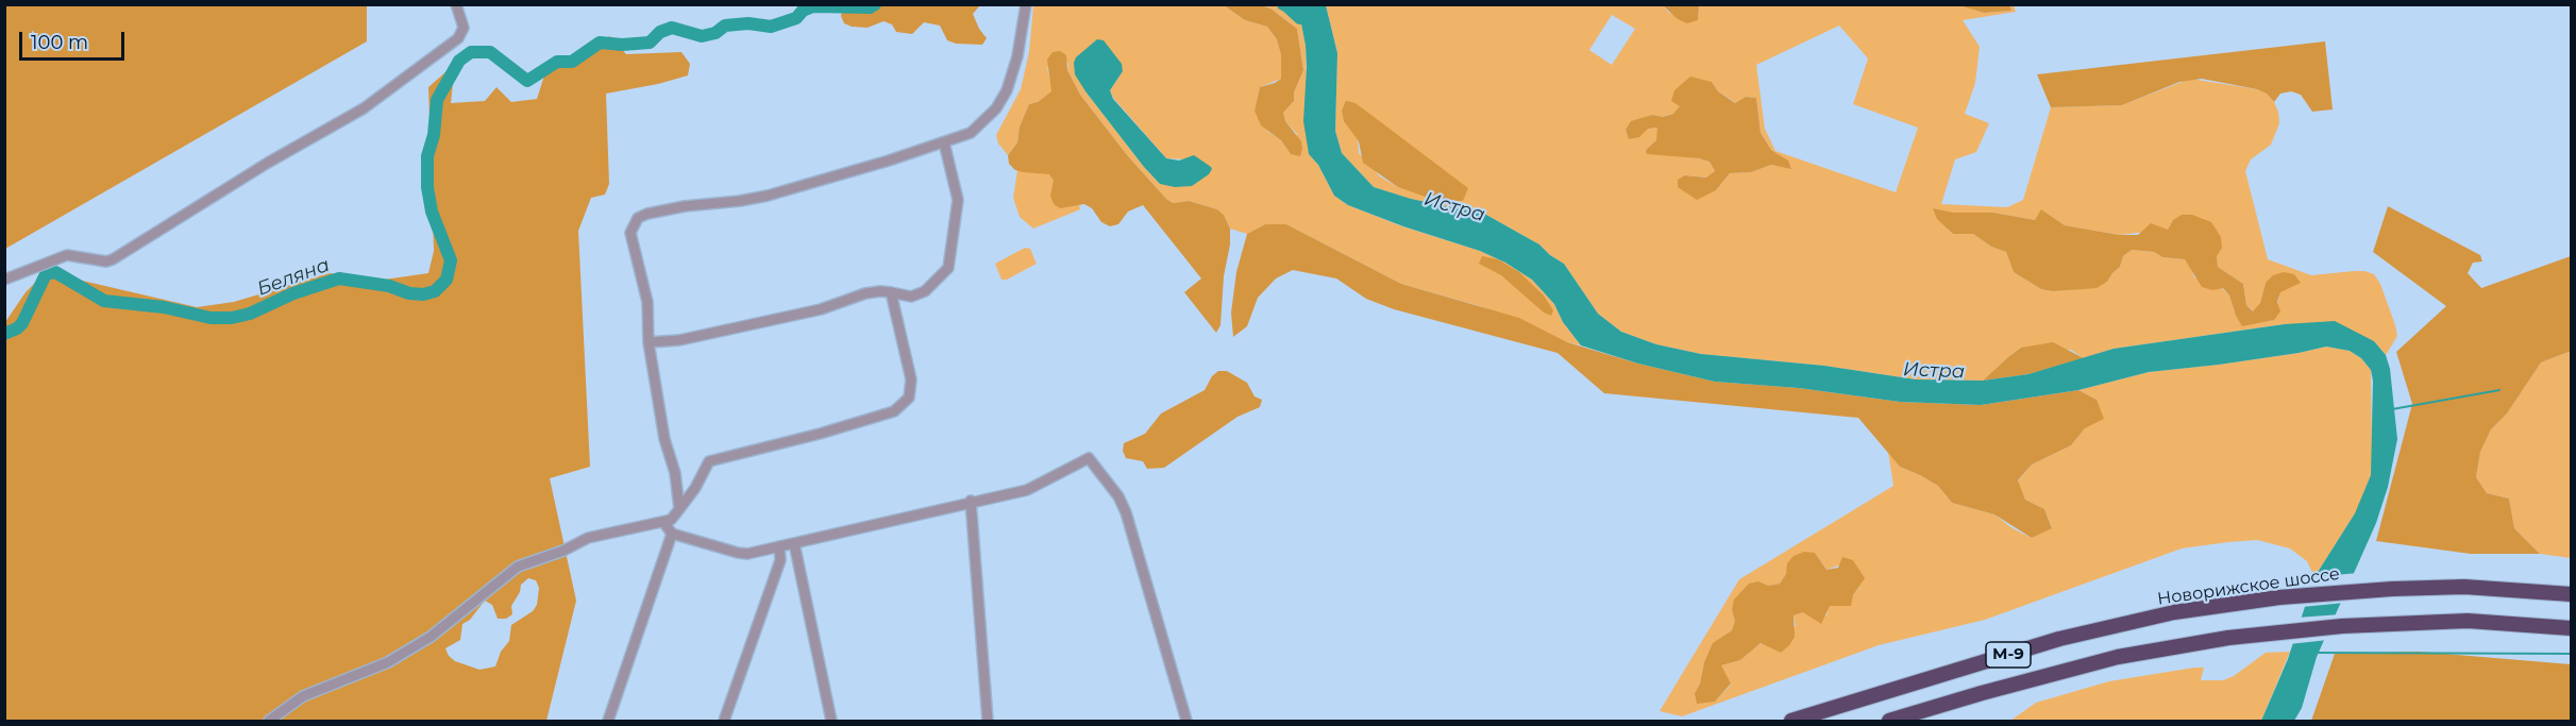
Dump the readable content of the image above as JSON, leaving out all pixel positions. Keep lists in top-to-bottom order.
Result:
{
  "streets": {
    "highway": ["Новорижское шоссе", "М-9"]
  },
  "water": ["Истра", "Беляна"],
  "scale_bar": "100 m"
}
